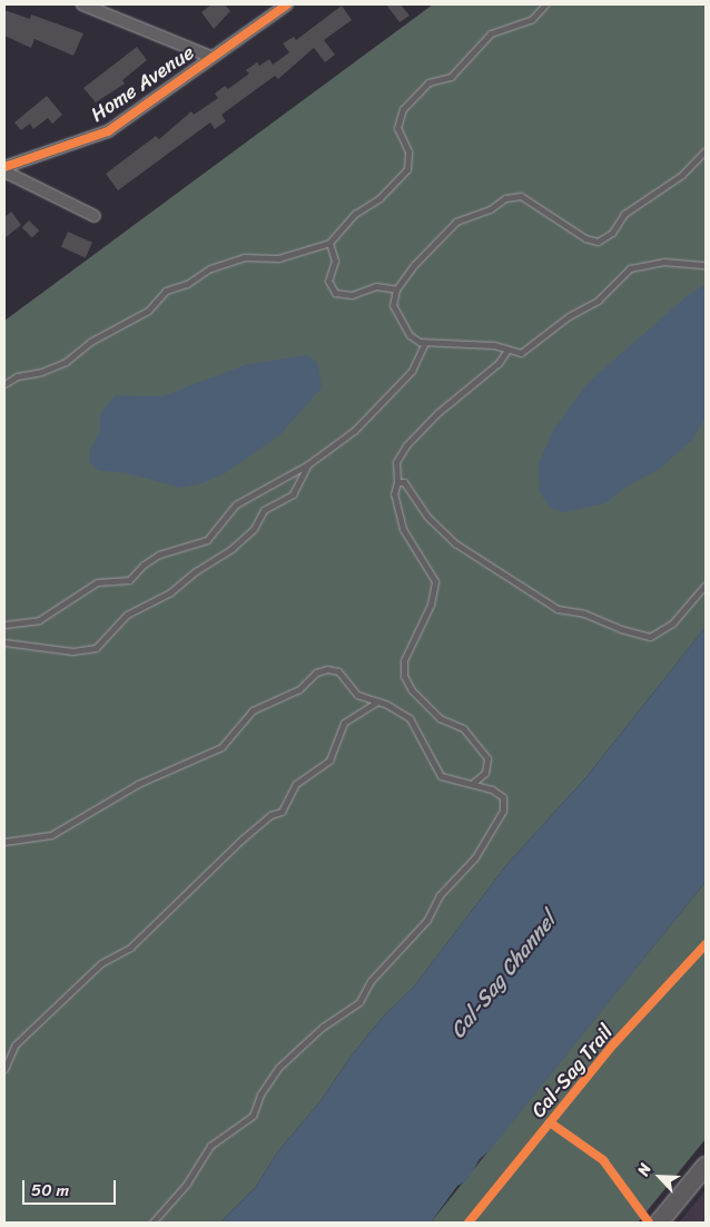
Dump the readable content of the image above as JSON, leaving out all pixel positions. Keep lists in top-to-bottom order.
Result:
{
  "streets": {
    "street": ["Home Avenue"],
    "cycle path": ["Cal-Sag Trail"]
  },
  "water": ["Cal-Sag Channel"],
  "scale_bar": "50 m",
  "north": "top left"
}
